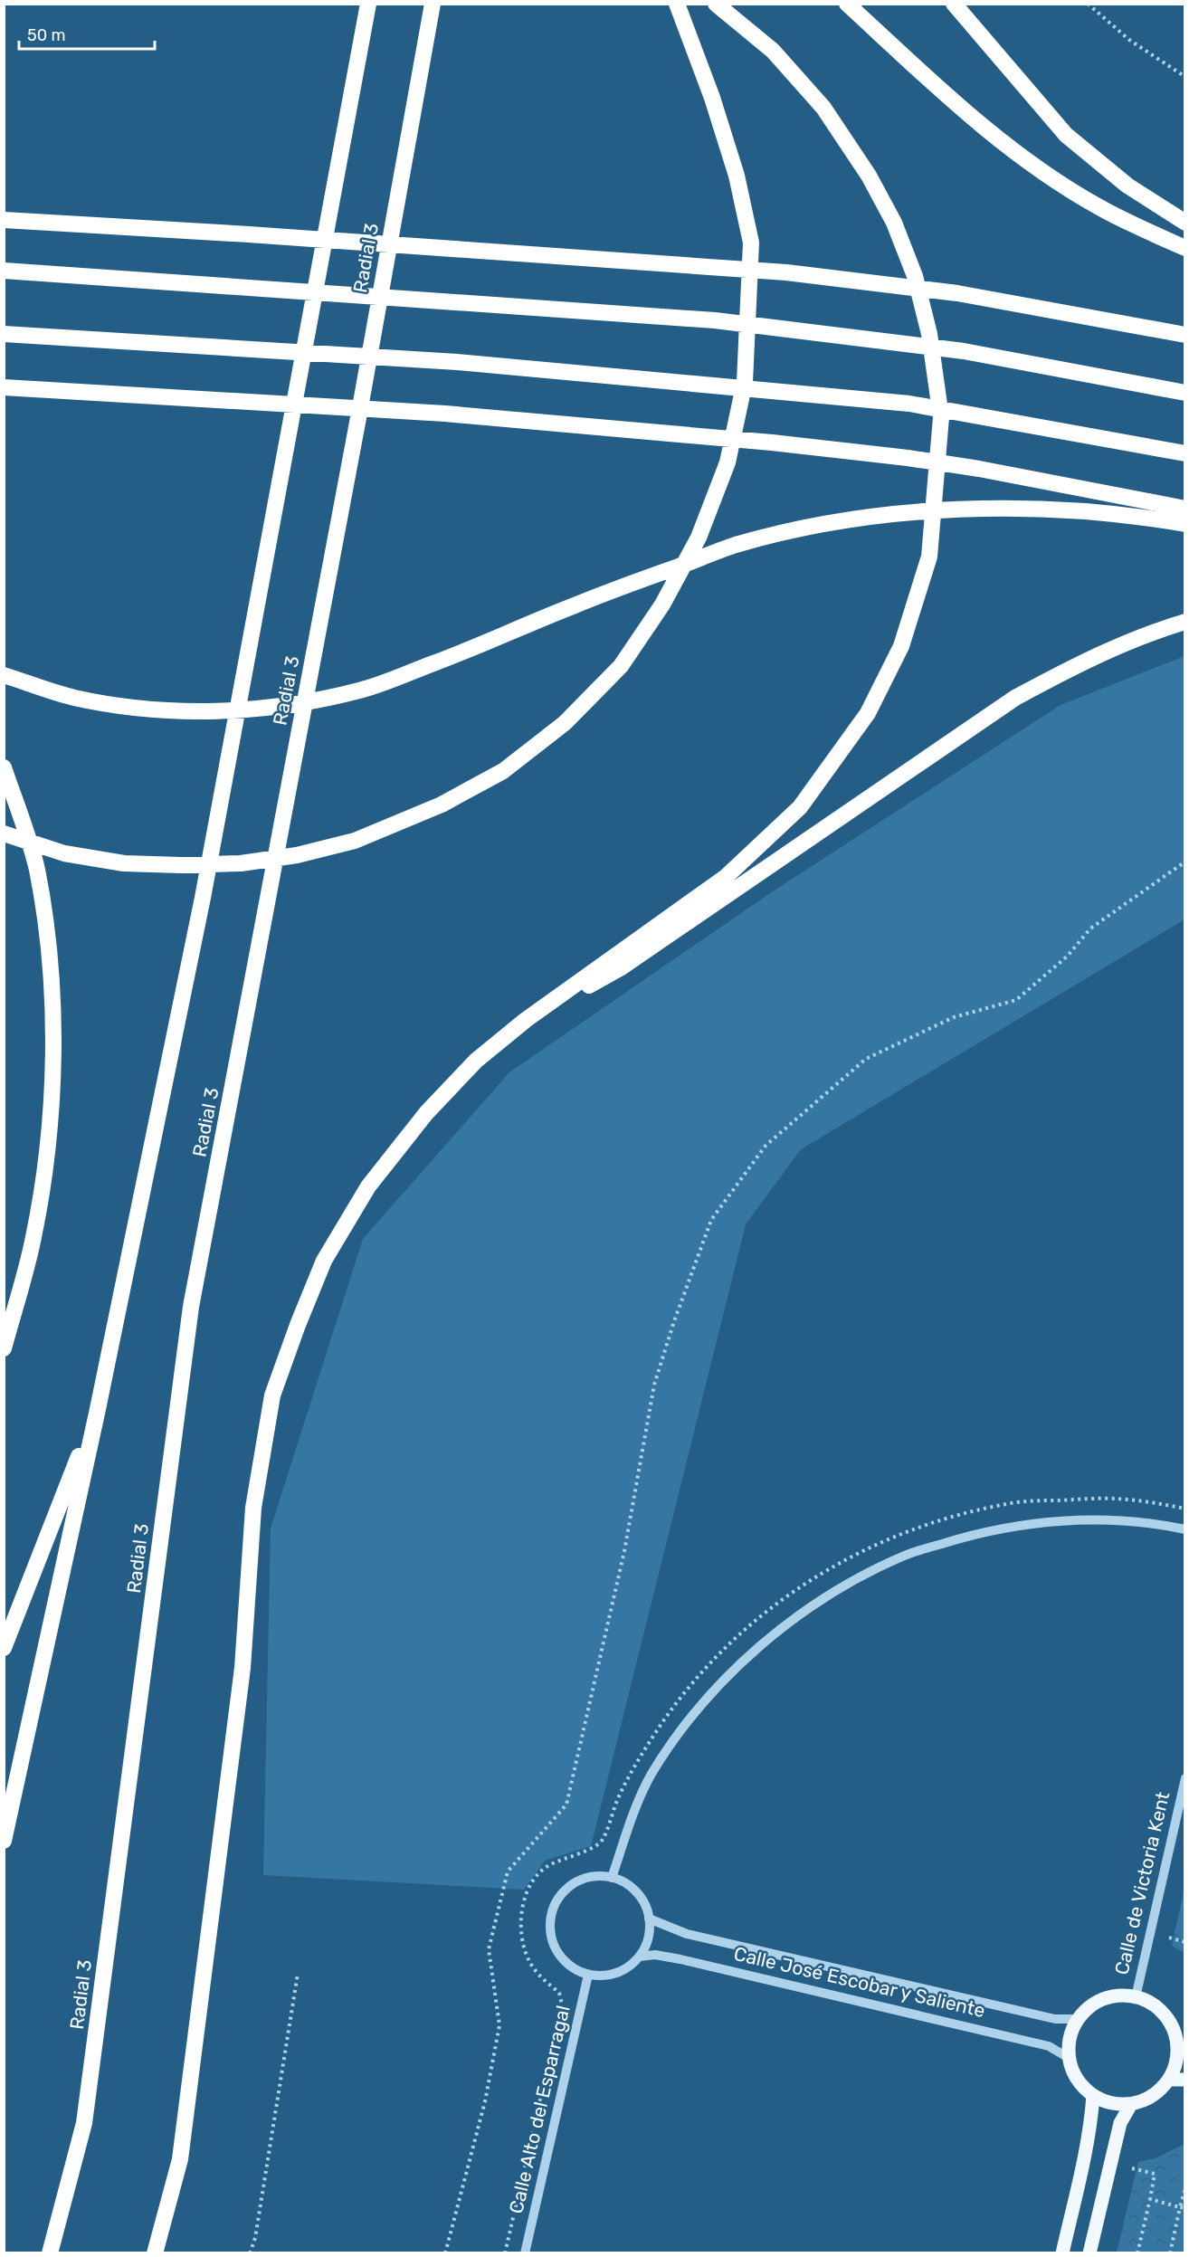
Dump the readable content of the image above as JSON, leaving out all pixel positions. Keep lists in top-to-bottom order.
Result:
{
  "streets": {
    "highway": ["Radial 3"],
    "street": ["Calle de Victoria Kent", "Calle José Escobar y Saliente", "Calle Alto del Esparragal"]
  },
  "crossings": [
    ["Calle de Victoria Kent", "Calle José Escobar y Saliente"],
    ["Calle José Escobar y Saliente", "Calle Alto del Esparragal"]
  ],
  "scale_bar": "50 m"
}
